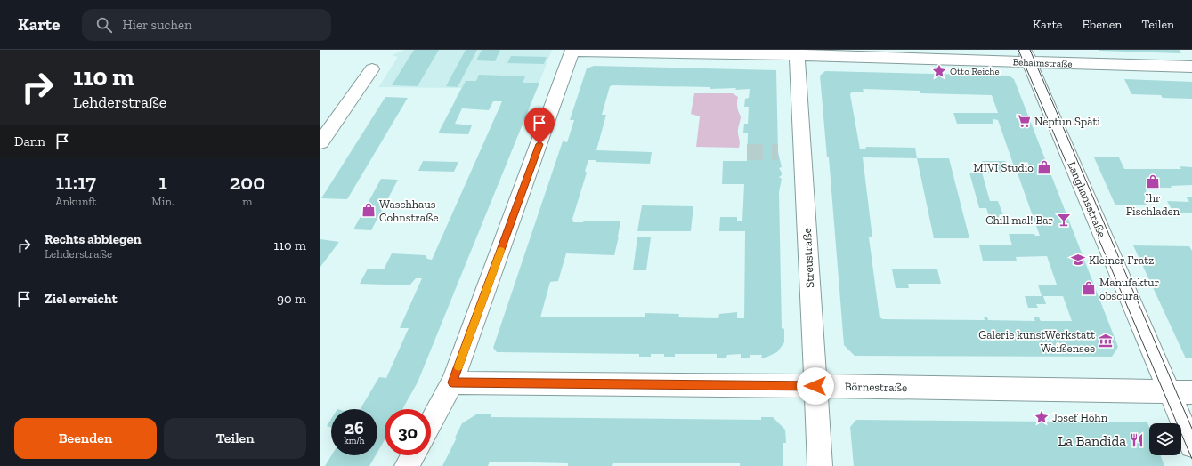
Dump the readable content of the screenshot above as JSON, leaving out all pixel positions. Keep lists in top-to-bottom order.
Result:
{
  "streets": {
    "street": [
      "Behaimstraße",
      "Langhansstraße",
      "Streustraße",
      "Börnestraße"
    ]
  },
  "crossings": [
    ["Behaimstraße", "Langhansstraße"],
    ["Behaimstraße", "Streustraße"],
    ["Langhansstraße", "Börnestraße"],
    ["Streustraße", "Börnestraße"]
  ],
  "places": {
    "place": ["Otto Reiche", "Josef Höhn"],
    "supermarket": ["Neptun Späti"],
    "shop": [
      "MIVI Studio",
      "Ihr Fischladen",
      "Waschhaus Cohnstraße",
      "Manufaktur obscura"
    ],
    "bar": ["Chill mal! Bar"],
    "school or university": ["Kleiner Fratz"],
    "museum": ["Galerie kunstWerkstatt Weißensee"],
    "restaurant": ["La Bandida"]
  },
  "page": {
    "header": "Karte",
    "search": "Hier suchen",
    "nav": ["Karte", "Ebenen", "Teilen"],
    "turn": ["110 m", "Lehderstraße"],
    "then": "Dann",
    "eta": [
      "11:17",
      "Ankunft",
      "1",
      "Min.",
      "200",
      "m"
    ],
    "list": [
      {
        "name": "Rechts abbiegen",
        "note": "Lehderstraße",
        "value": "110 m"
      },
      {
        "name": "Ziel erreicht",
        "value": "90 m"
      }
    ],
    "speed": "26 km/h",
    "limit": "30",
    "buttons": ["Beenden", "Teilen"]
  }
}
